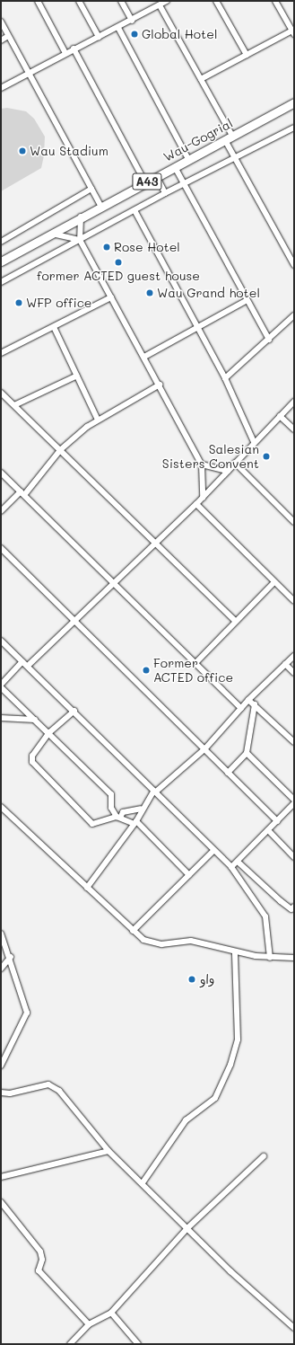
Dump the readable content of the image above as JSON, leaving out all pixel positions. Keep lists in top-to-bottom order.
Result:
{
  "streets": {
    "main road": ["Wau-Gogrial", "A43"]
  },
  "places": [
    "Global Hotel",
    "Wau Stadium",
    "Rose Hotel",
    "former ACTED guest house",
    "Wau Grand hotel",
    "WFP office",
    "Salesian Sisters Convent",
    "Former ACTED office",
    "واو"
  ]
}
